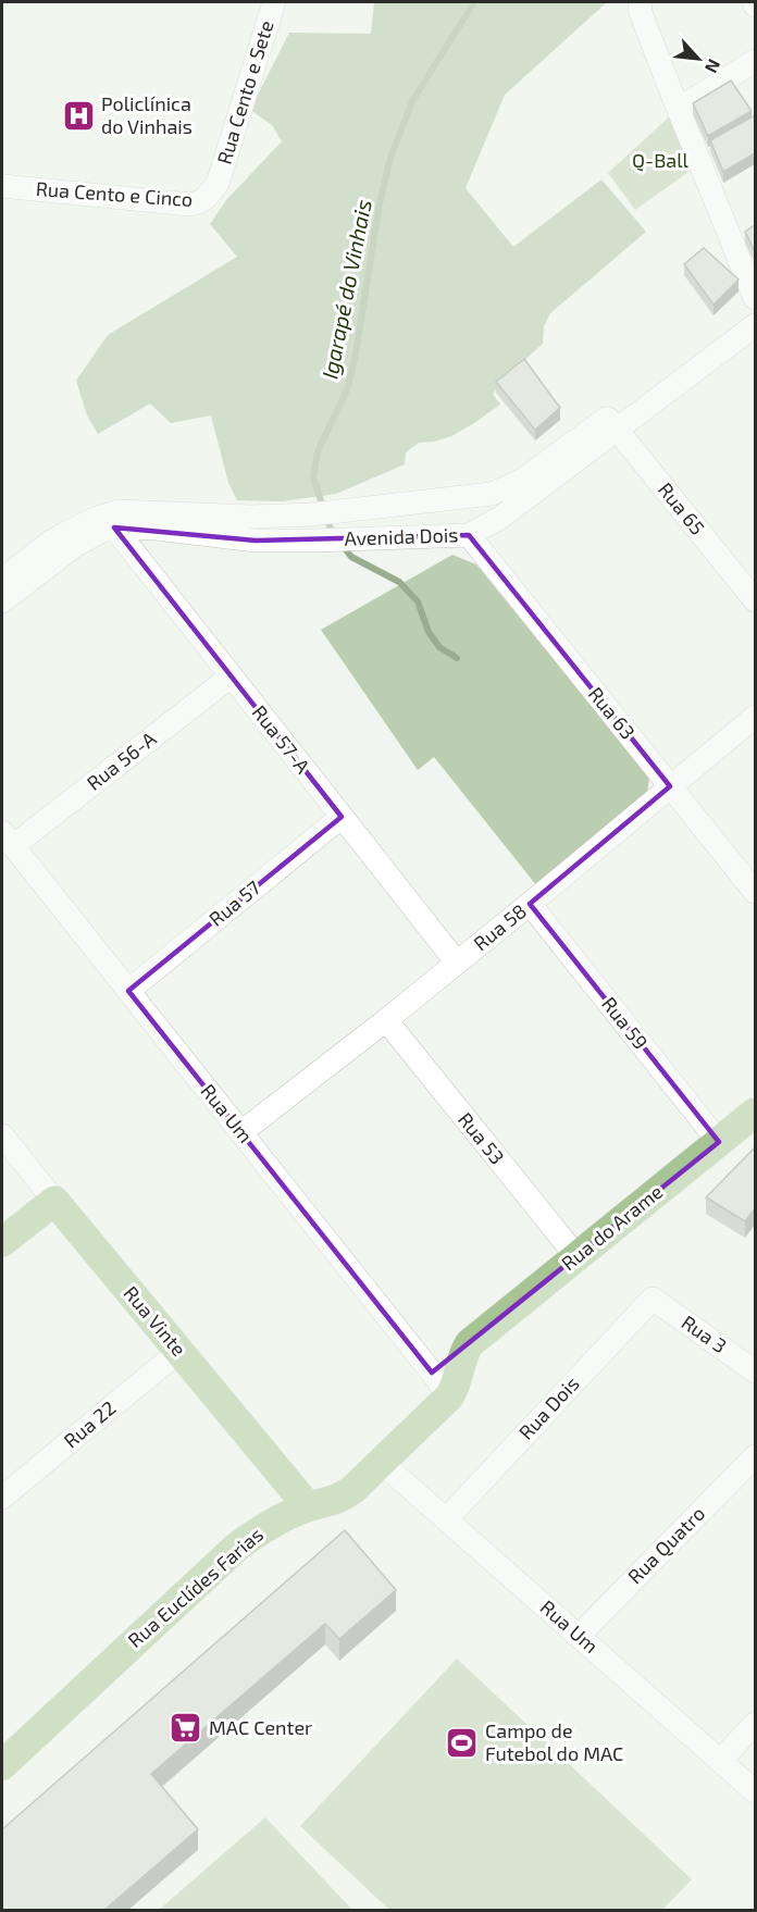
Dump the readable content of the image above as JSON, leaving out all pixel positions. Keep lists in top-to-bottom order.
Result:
{
  "streets": {
    "main road": ["Rua do Arame", "Rua Vinte", "Rua Euclídes Farias"],
    "street": [
      "Rua Cento e Sete",
      "Rua Cento e Cinco",
      "Rua 65",
      "Avenida Dois",
      "Rua 63",
      "Rua 57-A",
      "Rua 56-A",
      "Rua 57",
      "Rua 58",
      "Rua 59",
      "Rua Um",
      "Rua 53",
      "Rua 3",
      "Rua Dois",
      "Rua 22",
      "Rua Quatro"
    ]
  },
  "crossings": [
    ["Rua Cento e Sete", "Rua Cento e Cinco"],
    ["Rua 65", "Avenida Dois"],
    ["Avenida Dois", "Rua 63"],
    ["Avenida Dois", "Rua 57-A"],
    ["Rua 63", "Rua 58"],
    ["Rua 57-A", "Rua 56-A"],
    ["Rua 57-A", "Rua 57"],
    ["Rua 57-A", "Rua 58"],
    ["Rua 56-A", "Rua Um"],
    ["Rua 57", "Rua Um"],
    ["Rua 58", "Rua 59"],
    ["Rua 58", "Rua Um"],
    ["Rua 58", "Rua 53"],
    ["Rua 59", "Rua do Arame"],
    ["Rua Um", "Rua Dois"],
    ["Rua Um", "Rua Quatro"],
    ["Rua Um", "Rua Euclídes Farias"],
    ["Rua 53", "Rua do Arame"],
    ["Rua do Arame", "Rua Euclídes Farias"],
    ["Rua Vinte", "Rua 22"],
    ["Rua Vinte", "Rua Euclídes Farias"],
    ["Rua 3", "Rua Dois"]
  ],
  "water": ["Igarapé do Vinhais"],
  "parks": ["Q-Ball"],
  "places": {
    "hospital": ["Policlínica do Vinhais"],
    "supermarket": ["MAC Center"],
    "sports": ["Campo de Futebol do MAC"]
  },
  "north": "bottom right"
}
